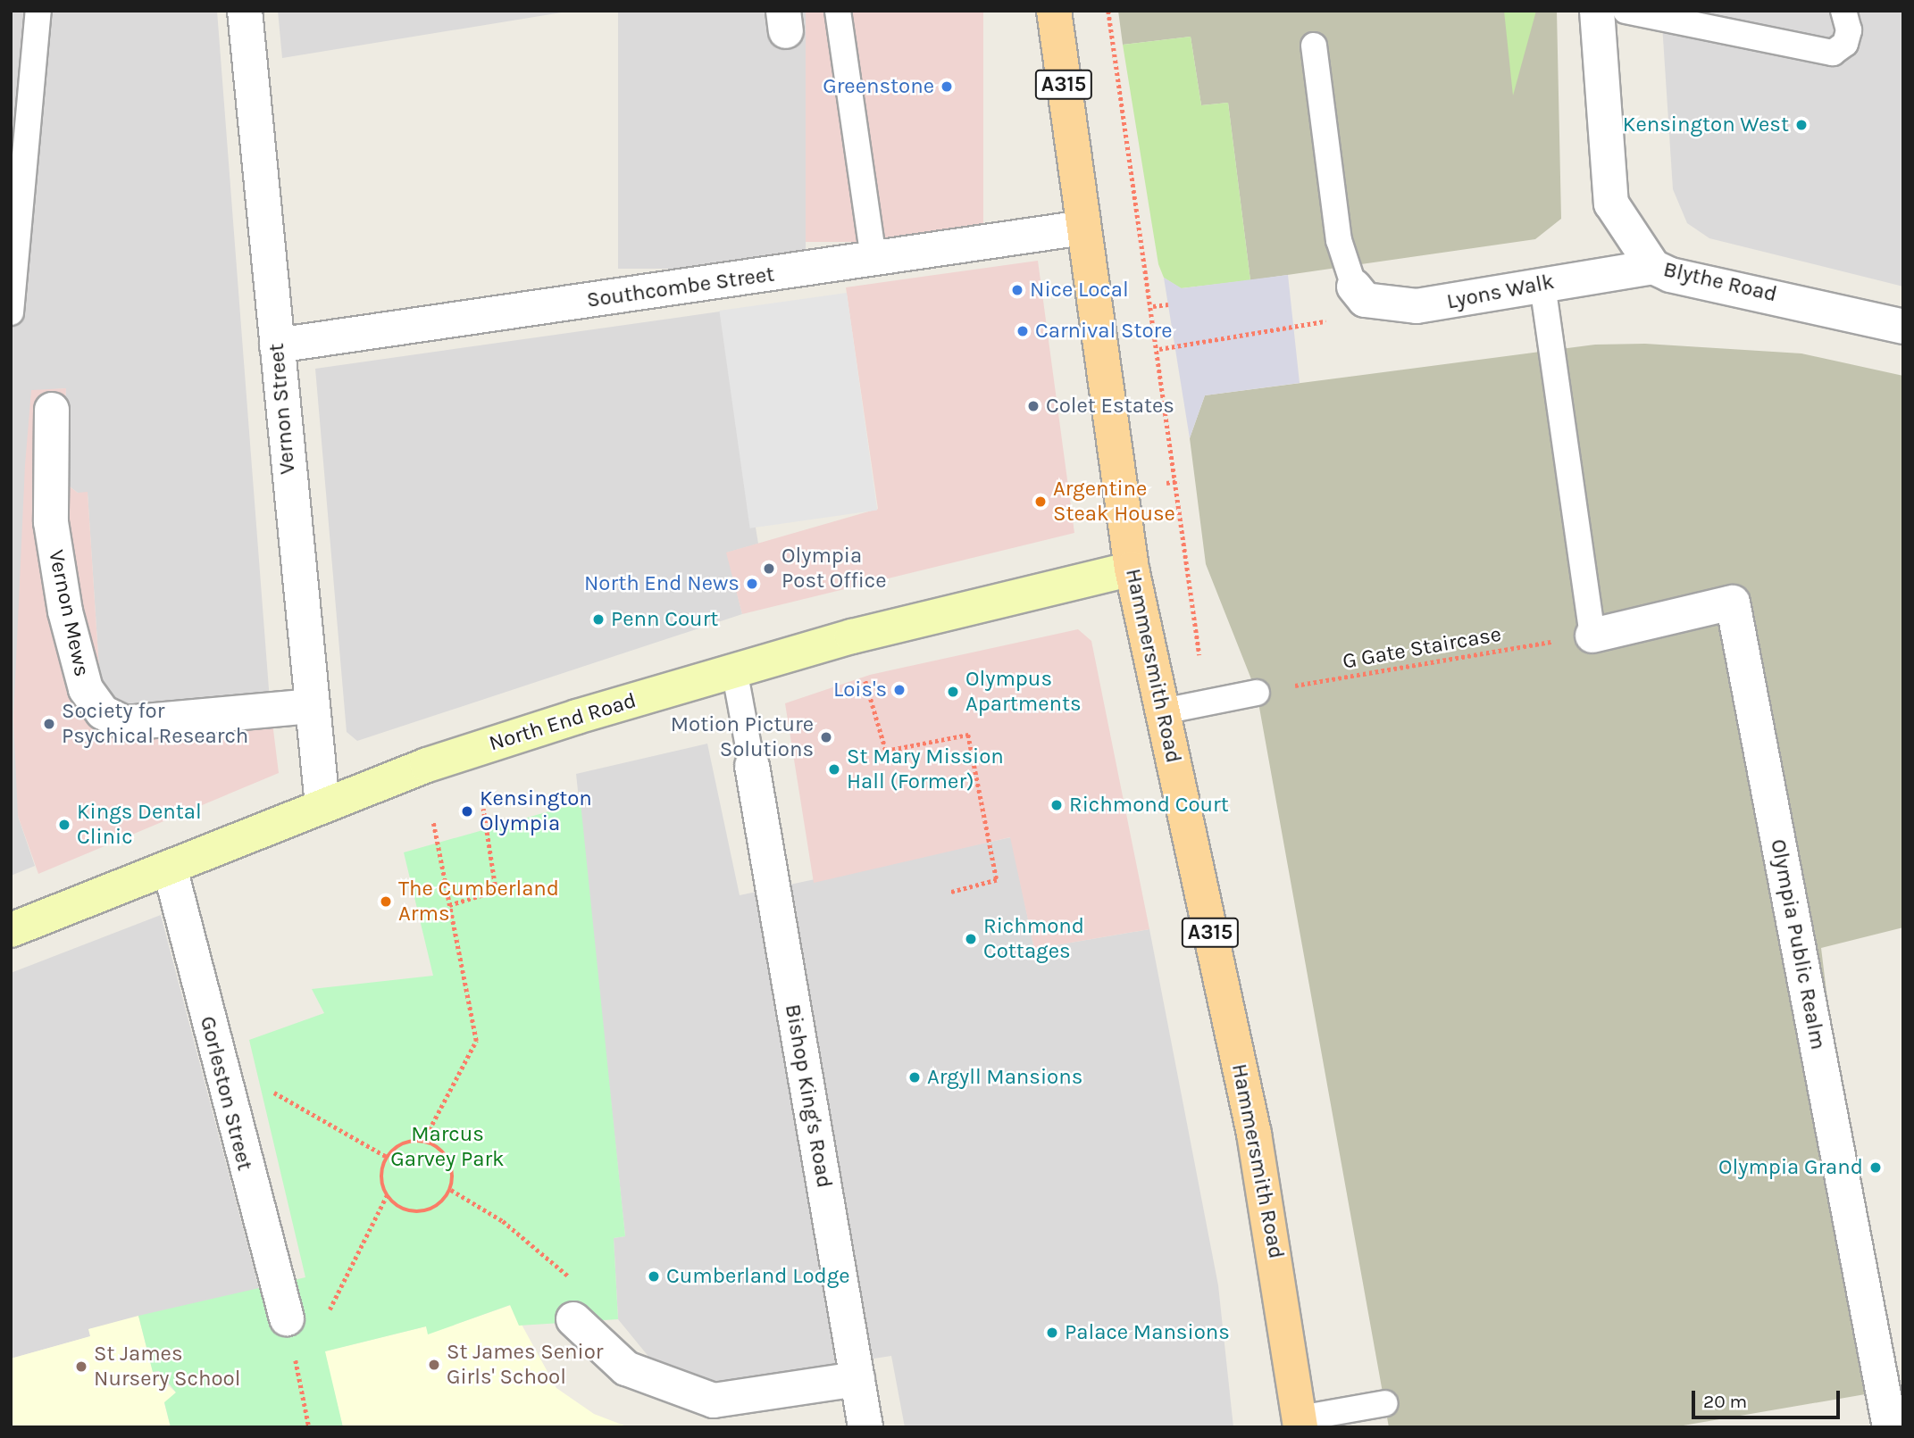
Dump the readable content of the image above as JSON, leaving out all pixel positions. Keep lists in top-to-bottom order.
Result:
{
  "streets": {
    "main road": ["A315", "Hammersmith Road", "North End Road"],
    "street": [
      "Blythe Road",
      "Southcombe Street",
      "Lyons Walk",
      "Vernon Street",
      "Vernon Mews",
      "Olympia Public Realm",
      "Gorleston Street",
      "Bishop King's Road"
    ],
    "path": ["G Gate Staircase"]
  },
  "crossings": [
    ["Blythe Road", "Lyons Walk"],
    ["Southcombe Street", "Vernon Street"],
    ["Southcombe Street", "Hammersmith Road"],
    ["Vernon Street", "Vernon Mews"],
    ["Vernon Street", "North End Road"],
    ["G Gate Staircase", "Olympia Public Realm"],
    ["Hammersmith Road", "North End Road"],
    ["North End Road", "Gorleston Street"]
  ],
  "parks": ["Marcus Garvey Park"],
  "places": [
    "Greenstone",
    "Kensington West",
    "Nice Local",
    "Carnival Store",
    "Colet Estates",
    "Argentine Steak House",
    "Olympia Post Office",
    "North End News",
    "Penn Court",
    "Lois's",
    "Olympus Apartments",
    "Society for Psychical Research",
    "Motion Picture Solutions",
    "St Mary Mission Hall (Former)",
    "Richmond Court",
    "Kensington Olympia",
    "Kings Dental Clinic",
    "The Cumberland Arms",
    "Richmond Cottages",
    "Argyll Mansions",
    "Olympia Grand",
    "Cumberland Lodge",
    "Palace Mansions",
    "St James Senior Girls' School",
    "St James Nursery School"
  ],
  "scale_bar": "20 m"
}
